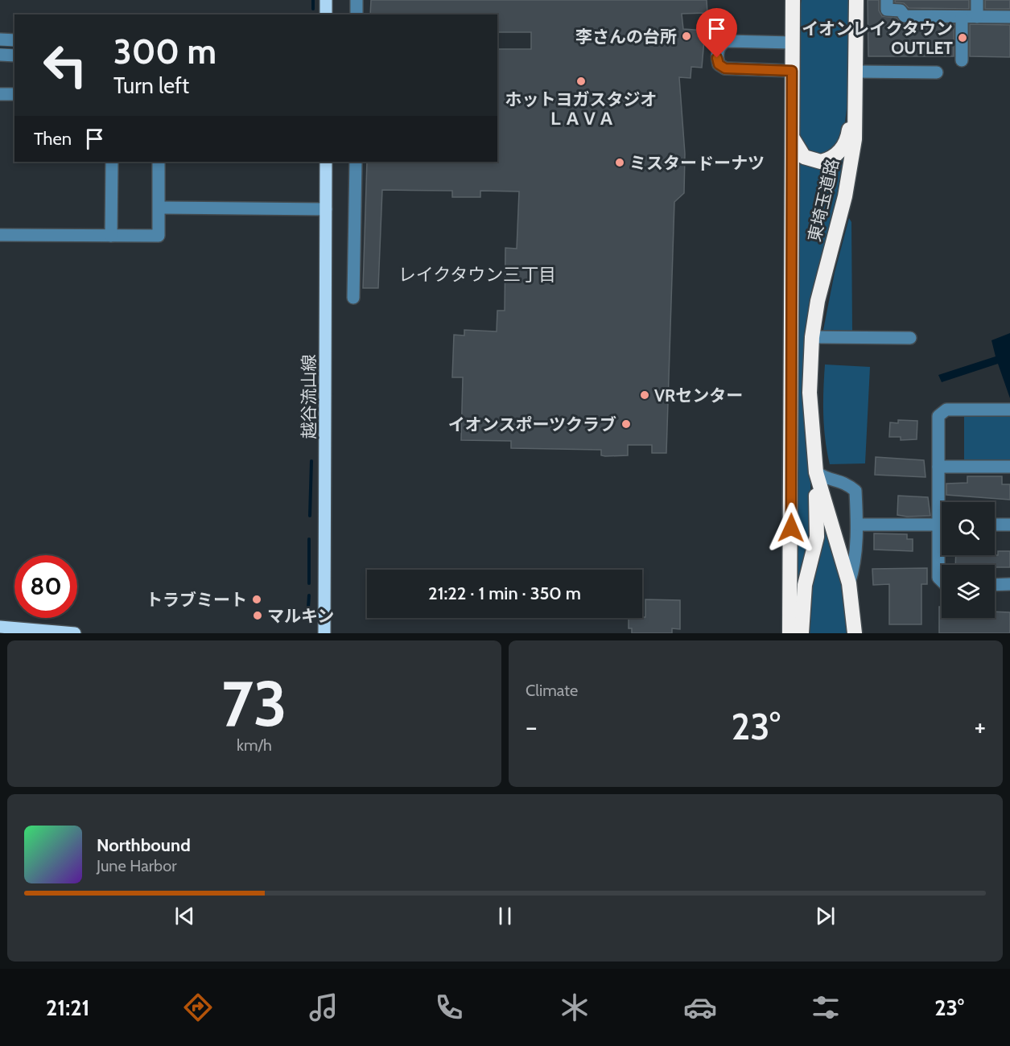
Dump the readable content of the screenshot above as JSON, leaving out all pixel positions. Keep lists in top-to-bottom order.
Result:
{
  "streets": {
    "highway": ["東埼玉道路"],
    "main road": ["越谷流山線"]
  },
  "districts": ["レイクタウン三丁目"],
  "places": [
    "李さんの台所",
    "イオンレイクタウン OUTLET",
    "ホットヨガスタジオ ＬＡＶＡ",
    "ミスタードーナツ",
    "VRセンター",
    "イオンスポーツクラブ",
    "トラブミート",
    "マルキン"
  ],
  "page": {
    "turn": ["300 m", "Turn left"],
    "then": "Then",
    "limit": "80",
    "trip": "21:22 · 1 min · 350 m",
    "tile": [
      ["73", "km/h"],
      "Climate"
    ],
    "heat": ["−", "23°", "+"],
    "song": ["Northbound", "June Harbor"],
    "tabs": ["21:21", "23°"]
  }
}
